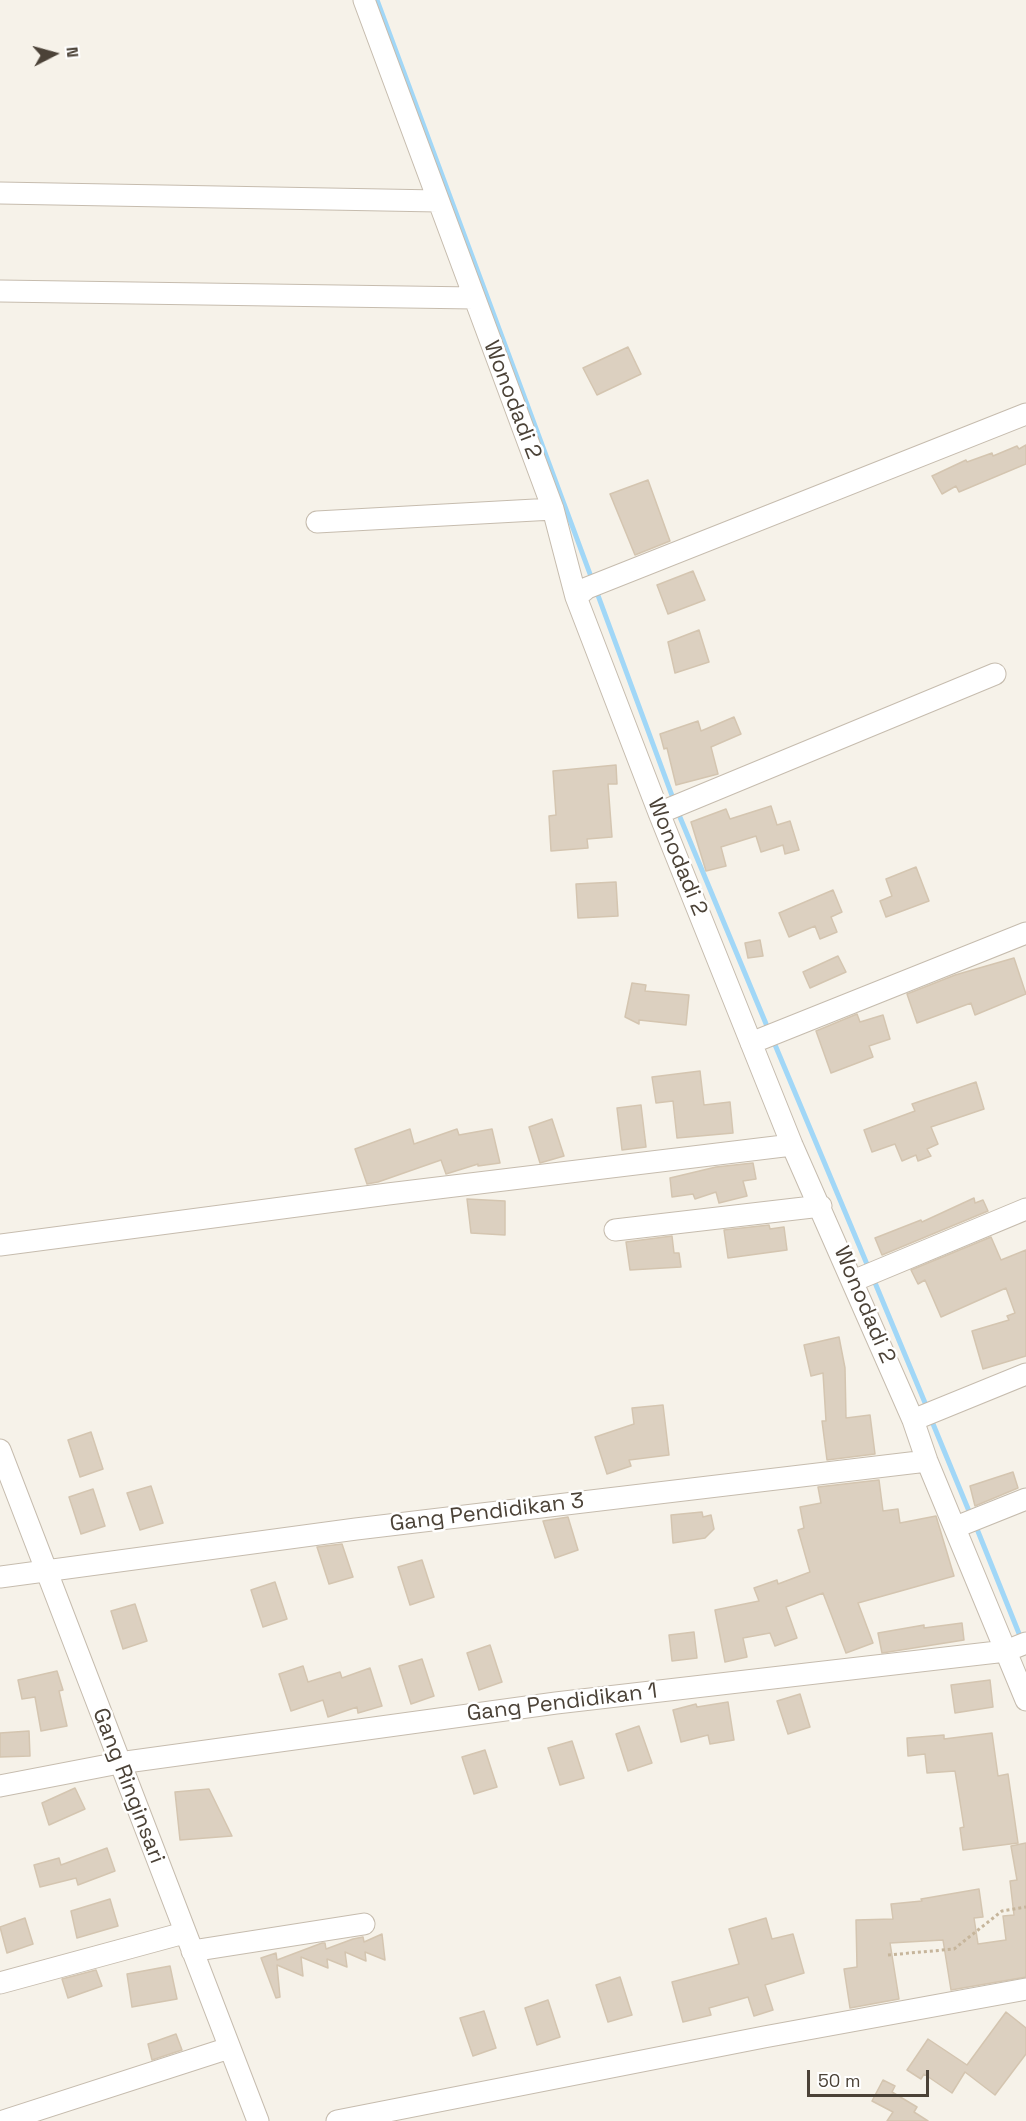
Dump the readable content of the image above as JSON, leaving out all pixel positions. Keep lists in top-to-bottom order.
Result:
{
  "streets": {
    "street": [
      "Wonodadi 2",
      "Gang Pendidikan 3",
      "Gang Pendidikan 1",
      "Gang Ringinsari"
    ]
  },
  "crossings": [
    ["Wonodadi 2", "Gang Pendidikan 3"],
    ["Wonodadi 2", "Gang Pendidikan 1"],
    ["Gang Pendidikan 3", "Gang Ringinsari"],
    ["Gang Pendidikan 1", "Gang Ringinsari"]
  ],
  "scale_bar": "50 m",
  "north": "right"
}
